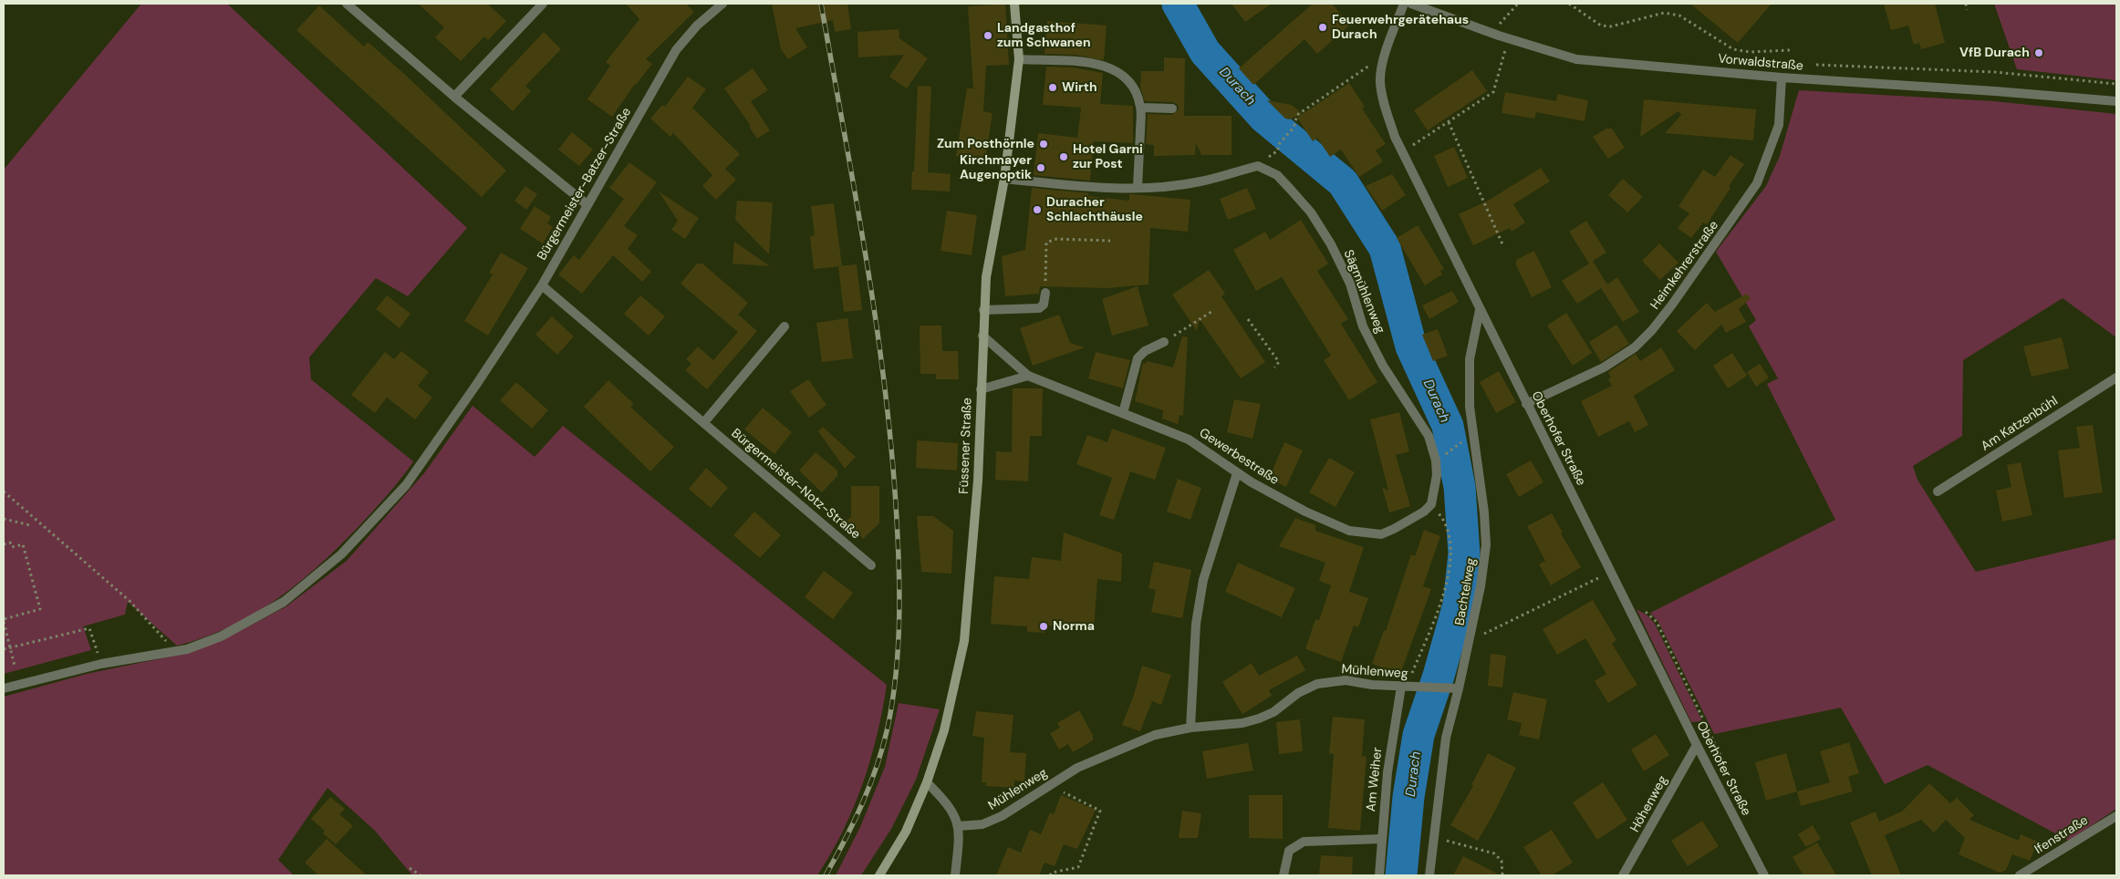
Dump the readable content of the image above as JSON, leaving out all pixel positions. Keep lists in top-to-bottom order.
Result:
{
  "streets": {
    "main road": ["Füssener Straße"],
    "street": [
      "Vorwaldstraße",
      "Bürgermeister-Batzer-Straße",
      "Heimkehrerstraße",
      "Sägmühlenweg",
      "Am Katzenbühl",
      "Oberhofer Straße",
      "Gewerbestraße",
      "Bürgermeister-Notz-Straße",
      "Bachtelweg",
      "Mühlenweg",
      "Am Weiher",
      "Höhenweg",
      "Ifenstraße"
    ]
  },
  "crossings": [
    ["Vorwaldstraße", "Heimkehrerstraße"],
    ["Bürgermeister-Batzer-Straße", "Bürgermeister-Notz-Straße"],
    ["Heimkehrerstraße", "Oberhofer Straße"],
    ["Sägmühlenweg", "Füssener Straße"],
    ["Sägmühlenweg", "Gewerbestraße"],
    ["Oberhofer Straße", "Bachtelweg"],
    ["Oberhofer Straße", "Höhenweg"],
    ["Füssener Straße", "Gewerbestraße"],
    ["Bachtelweg", "Mühlenweg"],
    ["Mühlenweg", "Am Weiher"]
  ],
  "water": ["Durach"],
  "places": [
    "Feuerwehrgerätehaus Durach",
    "Landgasthof zum Schwanen",
    "VfB Durach",
    "Wirth",
    "Zum Posthörnle",
    "Hotel Garni zur Post",
    "Kirchmayer Augenoptik",
    "Duracher Schlachthäusle",
    "Norma"
  ]
}
